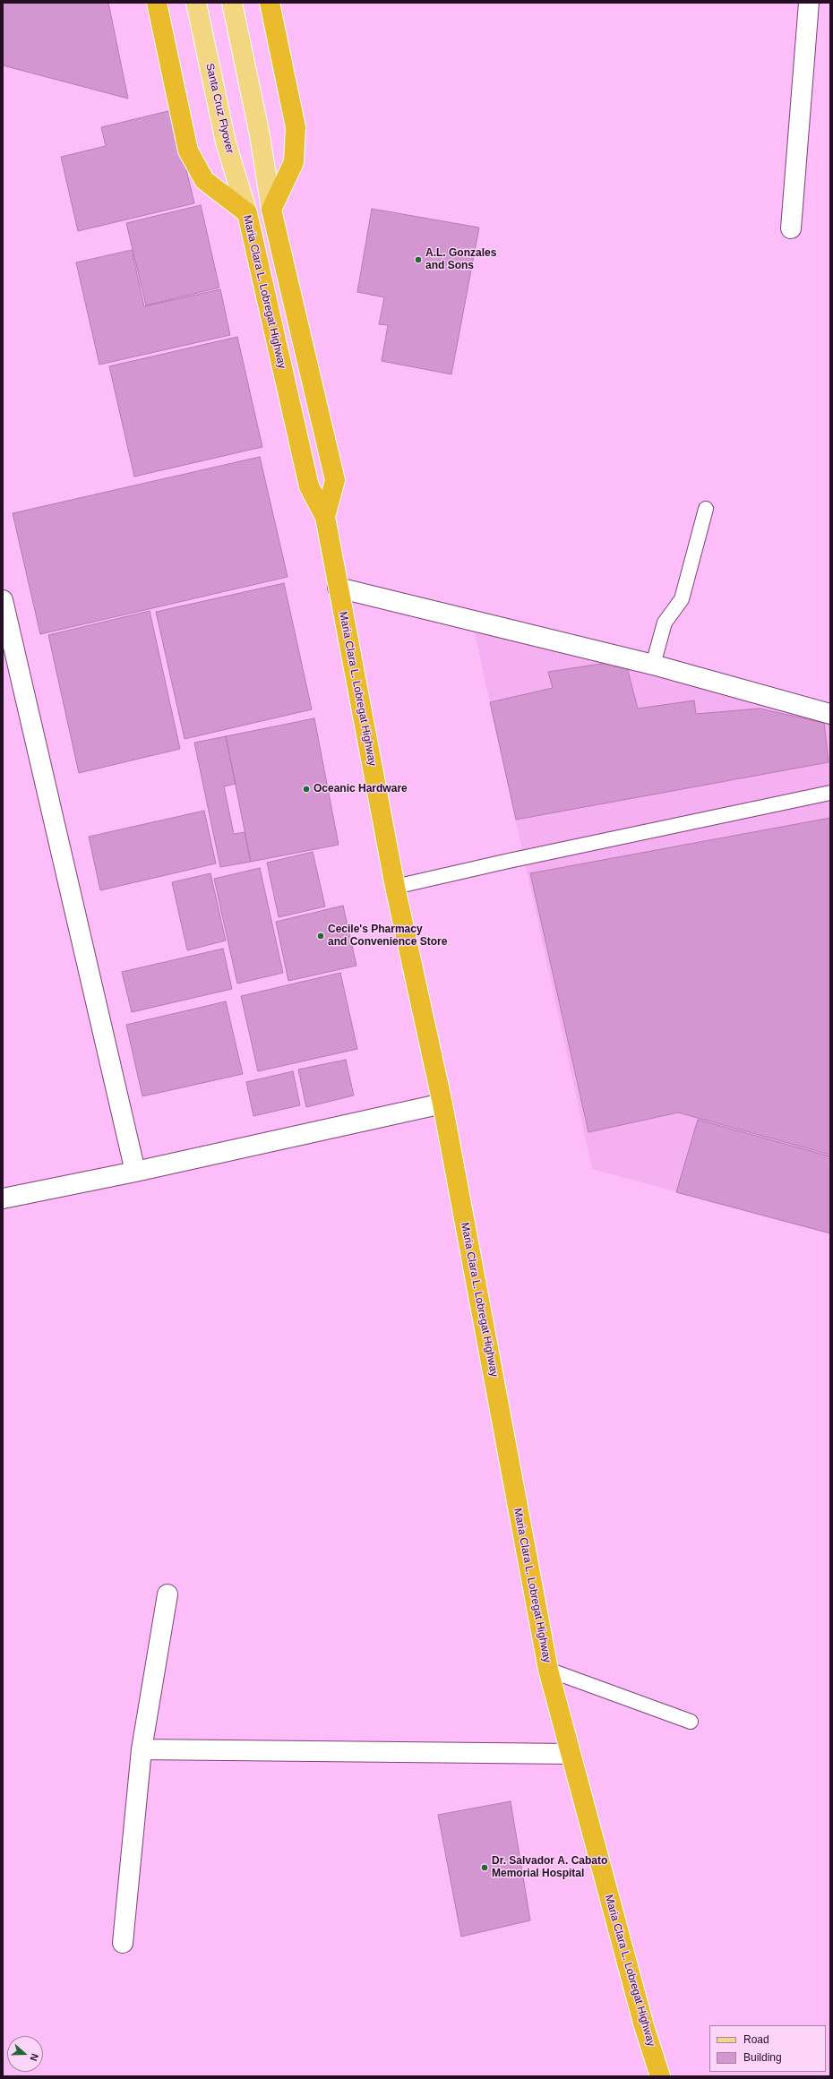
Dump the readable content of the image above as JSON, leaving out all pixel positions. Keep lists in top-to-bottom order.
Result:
{
  "streets": {
    "highway": ["Maria Clara L. Lobregat Highway"],
    "main road": ["Santa Cruz Flyover"]
  },
  "crossings": [
    ["Santa Cruz Flyover", "Maria Clara L. Lobregat Highway"]
  ],
  "places": [
    "A.L. Gonzales and Sons",
    "Oceanic Hardware",
    "Cecile's Pharmacy and Convenience Store",
    "Dr. Salvador A. Cabato Memorial Hospital"
  ],
  "legend": ["Road", "Building"],
  "north": "right"
}
